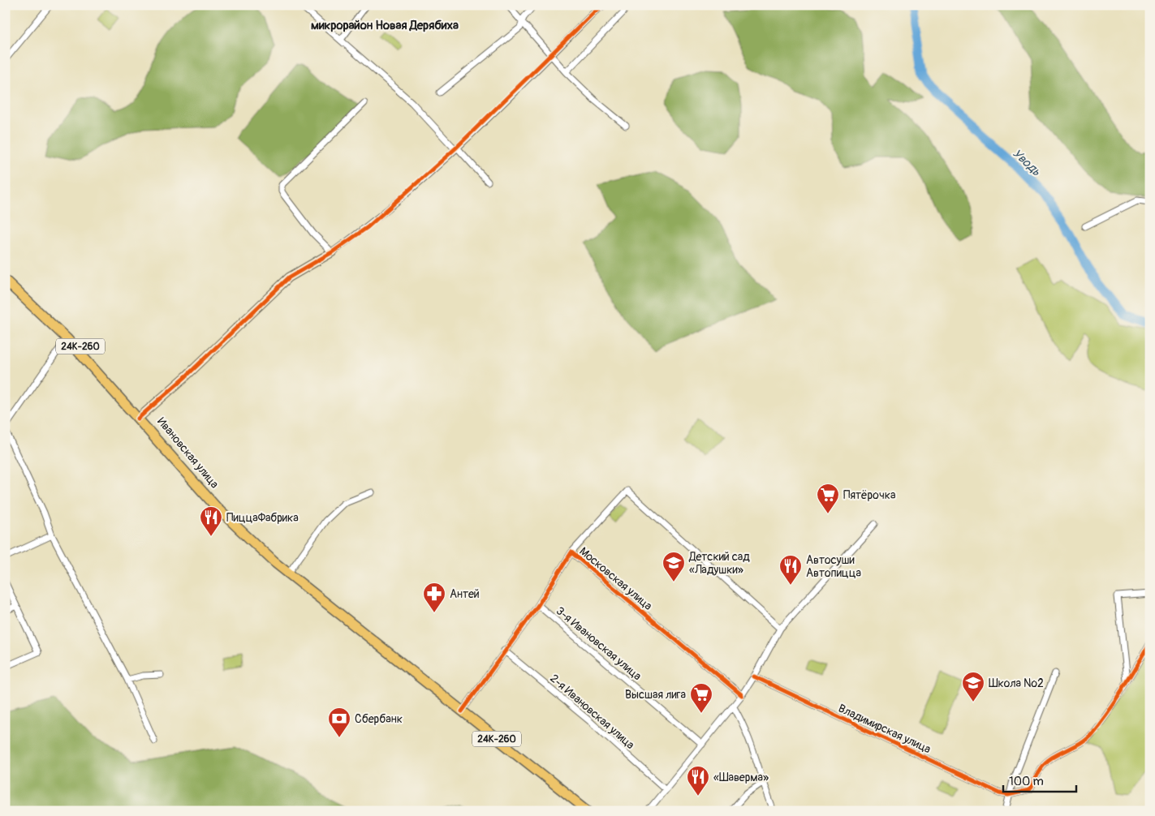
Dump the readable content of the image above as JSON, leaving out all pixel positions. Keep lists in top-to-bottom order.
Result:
{
  "streets": {
    "main road": ["24К-260", "Ивановская улица"],
    "street": [
      "Московская улица",
      "3-я Ивановская улица",
      "2-я Ивановская улица",
      "Владимирская улица"
    ]
  },
  "crossings": [
    ["24К-260", "Ивановская улица"],
    ["Ивановская улица", "Московская улица"],
    ["Московская улица", "3-я Ивановская улица"],
    ["Московская улица", "2-я Ивановская улица"]
  ],
  "districts": ["микрорайон Новая Дерябиха"],
  "water": ["Уводь"],
  "places": {
    "supermarket": ["Пятёрочка", "Высшая лига"],
    "restaurant": ["ПиццаФабрика", "Автосуши Автопицца", "«Шаверма»"],
    "school or university": ["Детский сад «Ладушки»", "Школа №2"],
    "pharmacy": ["Антей"],
    "bank": ["Сбербанк"]
  },
  "scale_bar": "100 m"
}
